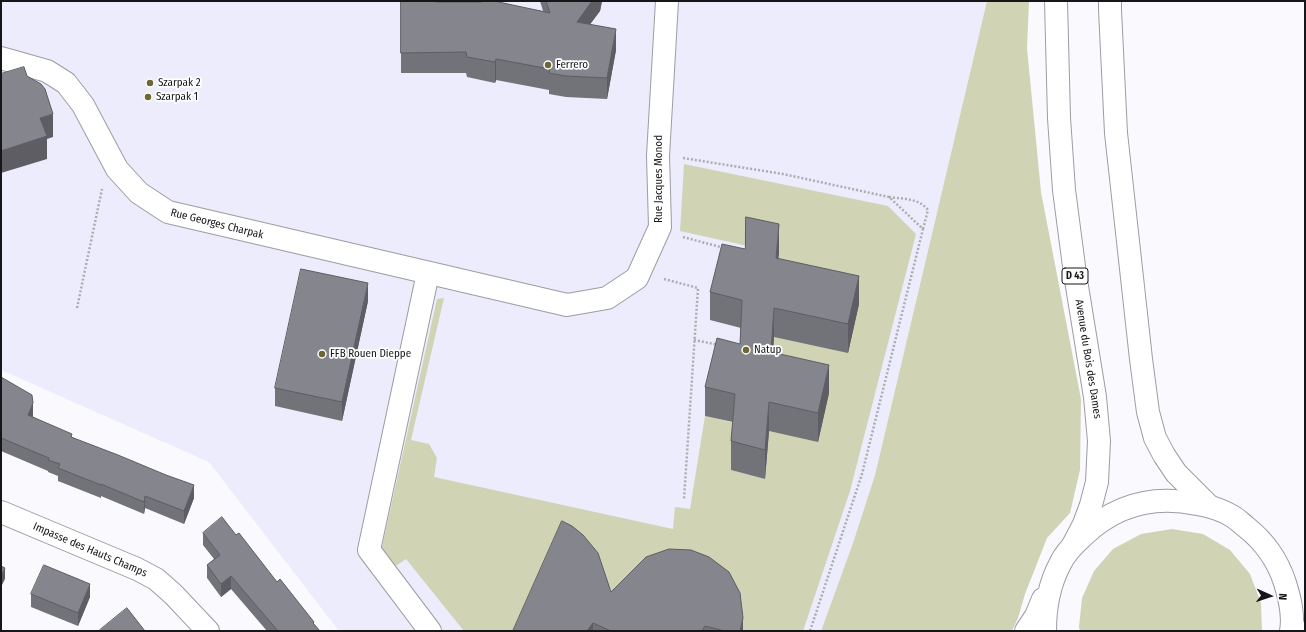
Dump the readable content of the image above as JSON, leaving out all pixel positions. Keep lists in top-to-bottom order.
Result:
{
  "streets": {
    "main road": [
      "Rue Jacques Monod",
      "Rue Georges Charpak",
      "D 43",
      "Avenue du Bois des Dames",
      "Impasse des Hauts Champs"
    ]
  },
  "crossings": [
    ["Rue Jacques Monod", "Rue Georges Charpak"]
  ],
  "places": [
    "Ferrero",
    "Szarpak 2",
    "Szarpak 1",
    "Natup",
    "FFB Rouen Dieppe"
  ],
  "north": "right"
}
